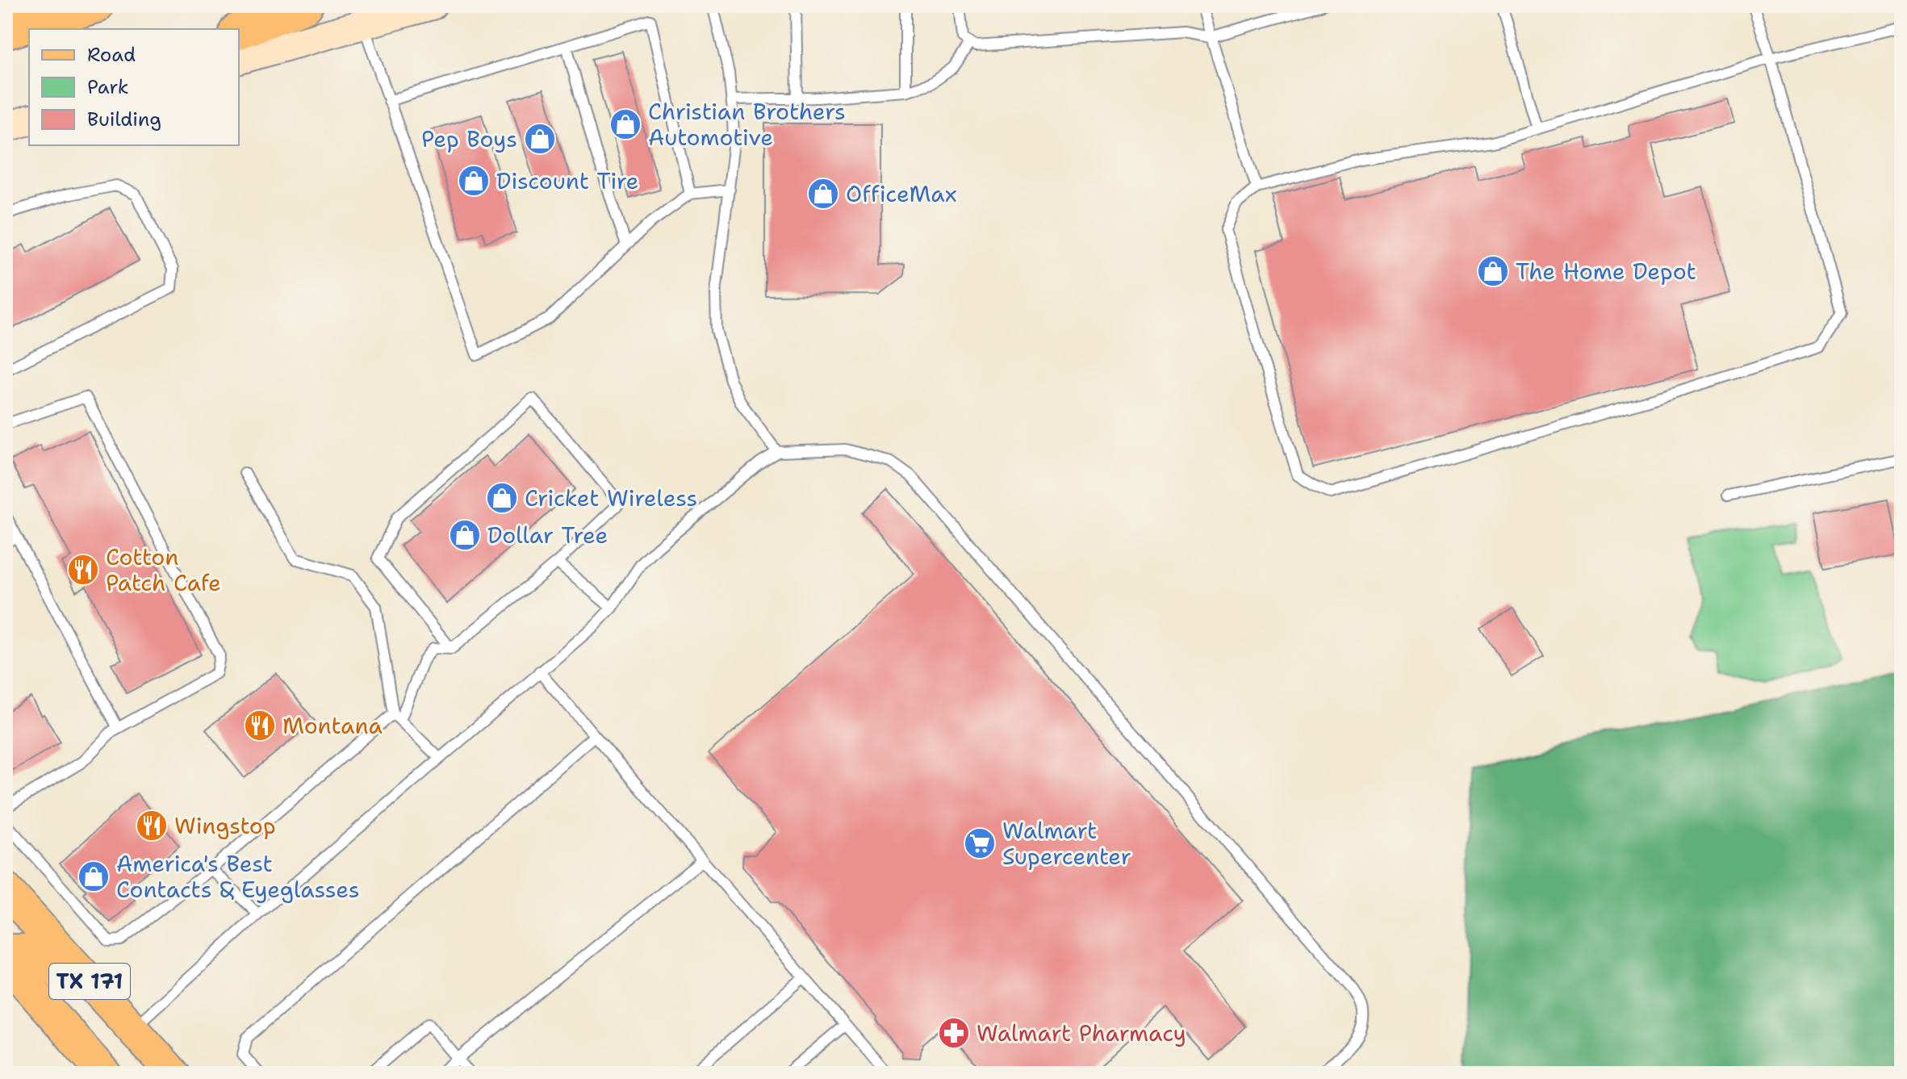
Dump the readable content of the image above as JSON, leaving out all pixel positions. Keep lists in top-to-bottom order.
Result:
{
  "streets": {
    "main road": ["TX 171"]
  },
  "places": {
    "shop": [
      "Christian Brothers Automotive",
      "Pep Boys",
      "Discount Tire",
      "OfficeMax",
      "The Home Depot",
      "Cricket Wireless",
      "Dollar Tree",
      "America's Best Contacts & Eyeglasses"
    ],
    "restaurant": ["Cotton Patch Cafe", "Montana", "Wingstop"],
    "supermarket": ["Walmart Supercenter"],
    "pharmacy": ["Walmart Pharmacy"]
  },
  "legend": ["Road", "Park", "Building"]
}
